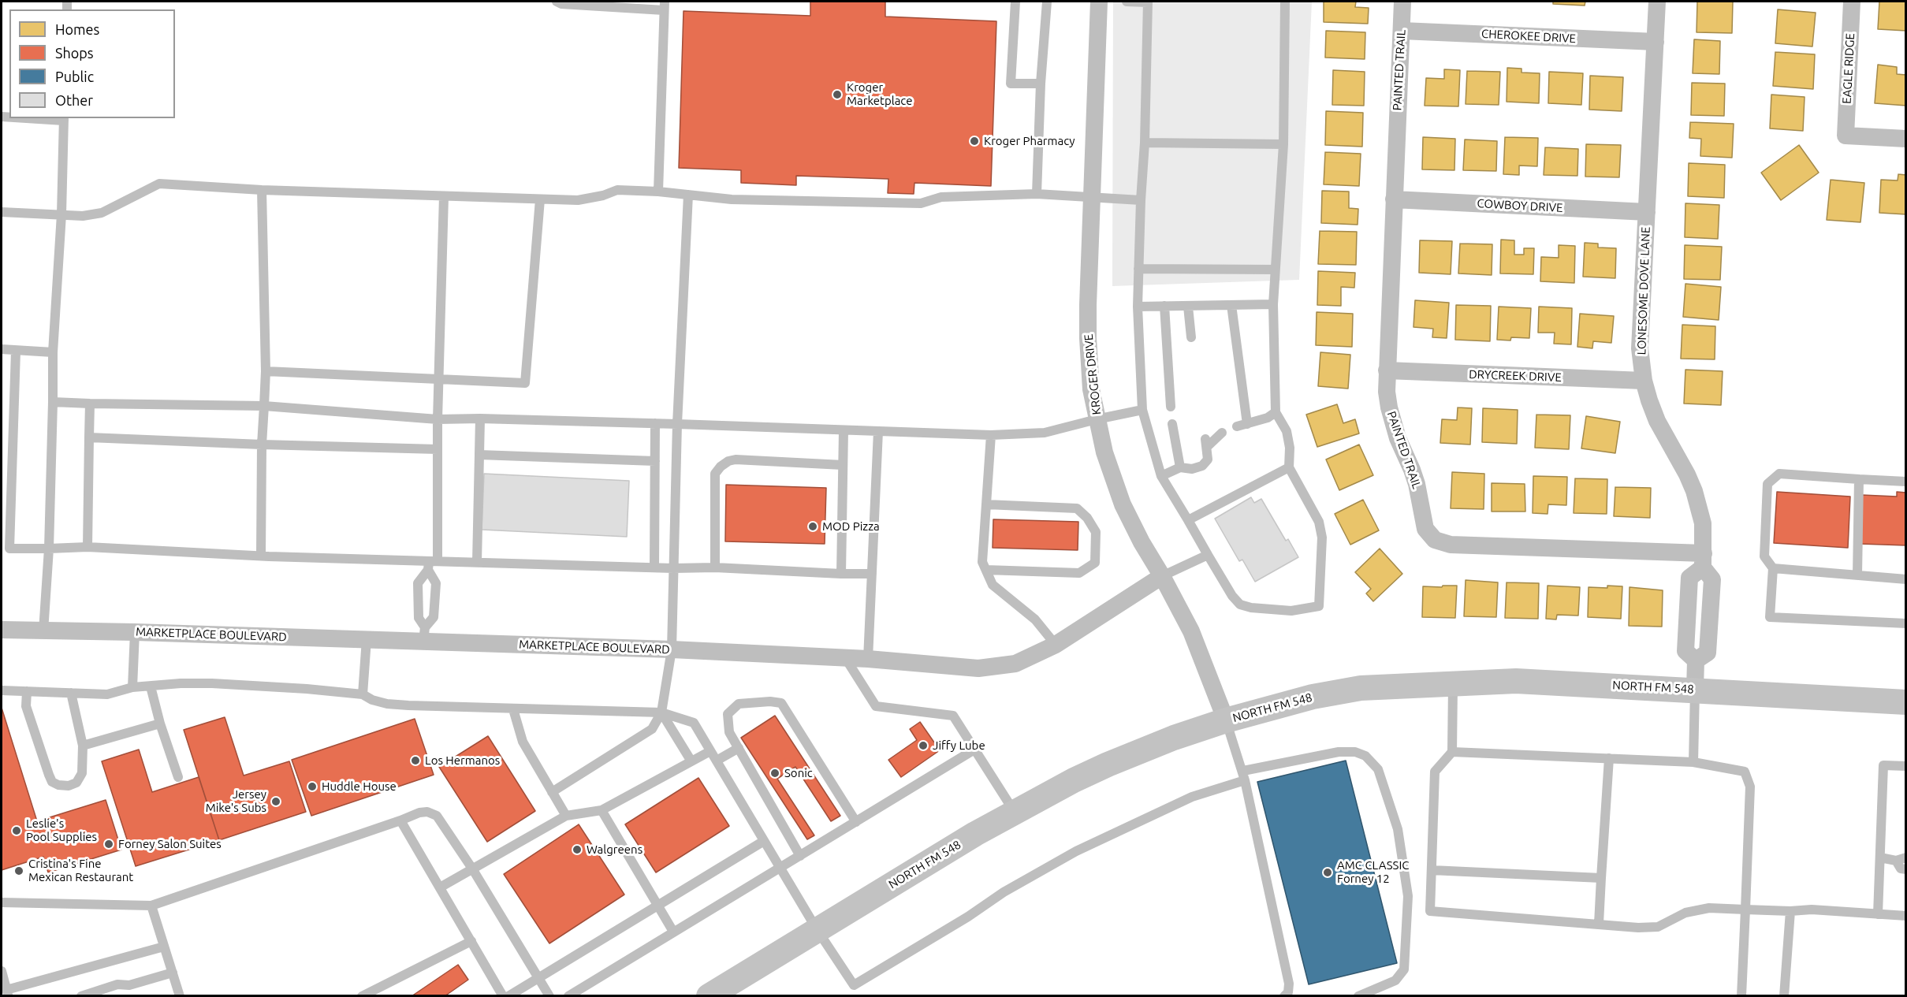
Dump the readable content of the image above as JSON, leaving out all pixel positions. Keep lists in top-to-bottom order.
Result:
{
  "streets": {
    "main road": ["NORTH FM 548"],
    "street": [
      "CHEROKEE DRIVE",
      "EAGLE RIDGE",
      "PAINTED TRAIL",
      "COWBOY DRIVE",
      "LONESOME DOVE LANE",
      "KROGER DRIVE",
      "DRYCREEK DRIVE",
      "MARKETPLACE BOULEVARD"
    ]
  },
  "crossings": [
    ["CHEROKEE DRIVE", "PAINTED TRAIL"],
    ["CHEROKEE DRIVE", "LONESOME DOVE LANE"],
    ["PAINTED TRAIL", "COWBOY DRIVE"],
    ["PAINTED TRAIL", "LONESOME DOVE LANE"],
    ["PAINTED TRAIL", "DRYCREEK DRIVE"],
    ["COWBOY DRIVE", "LONESOME DOVE LANE"],
    ["LONESOME DOVE LANE", "DRYCREEK DRIVE"],
    ["LONESOME DOVE LANE", "NORTH FM 548"],
    ["KROGER DRIVE", "MARKETPLACE BOULEVARD"],
    ["KROGER DRIVE", "NORTH FM 548"]
  ],
  "places": [
    "Kroger Marketplace",
    "Kroger Pharmacy",
    "MOD Pizza",
    "Jiffy Lube",
    "Los Hermanos",
    "Sonic",
    "Huddle House",
    "Jersey Mike's Subs",
    "Leslie's Pool Supplies",
    "Forney Salon Suites",
    "Walgreens",
    "Cristina's Fine Mexican Restaurant",
    "AMC CLASSIC Forney 12"
  ],
  "legend": [
    "Homes",
    "Shops",
    "Public",
    "Other"
  ]
}
